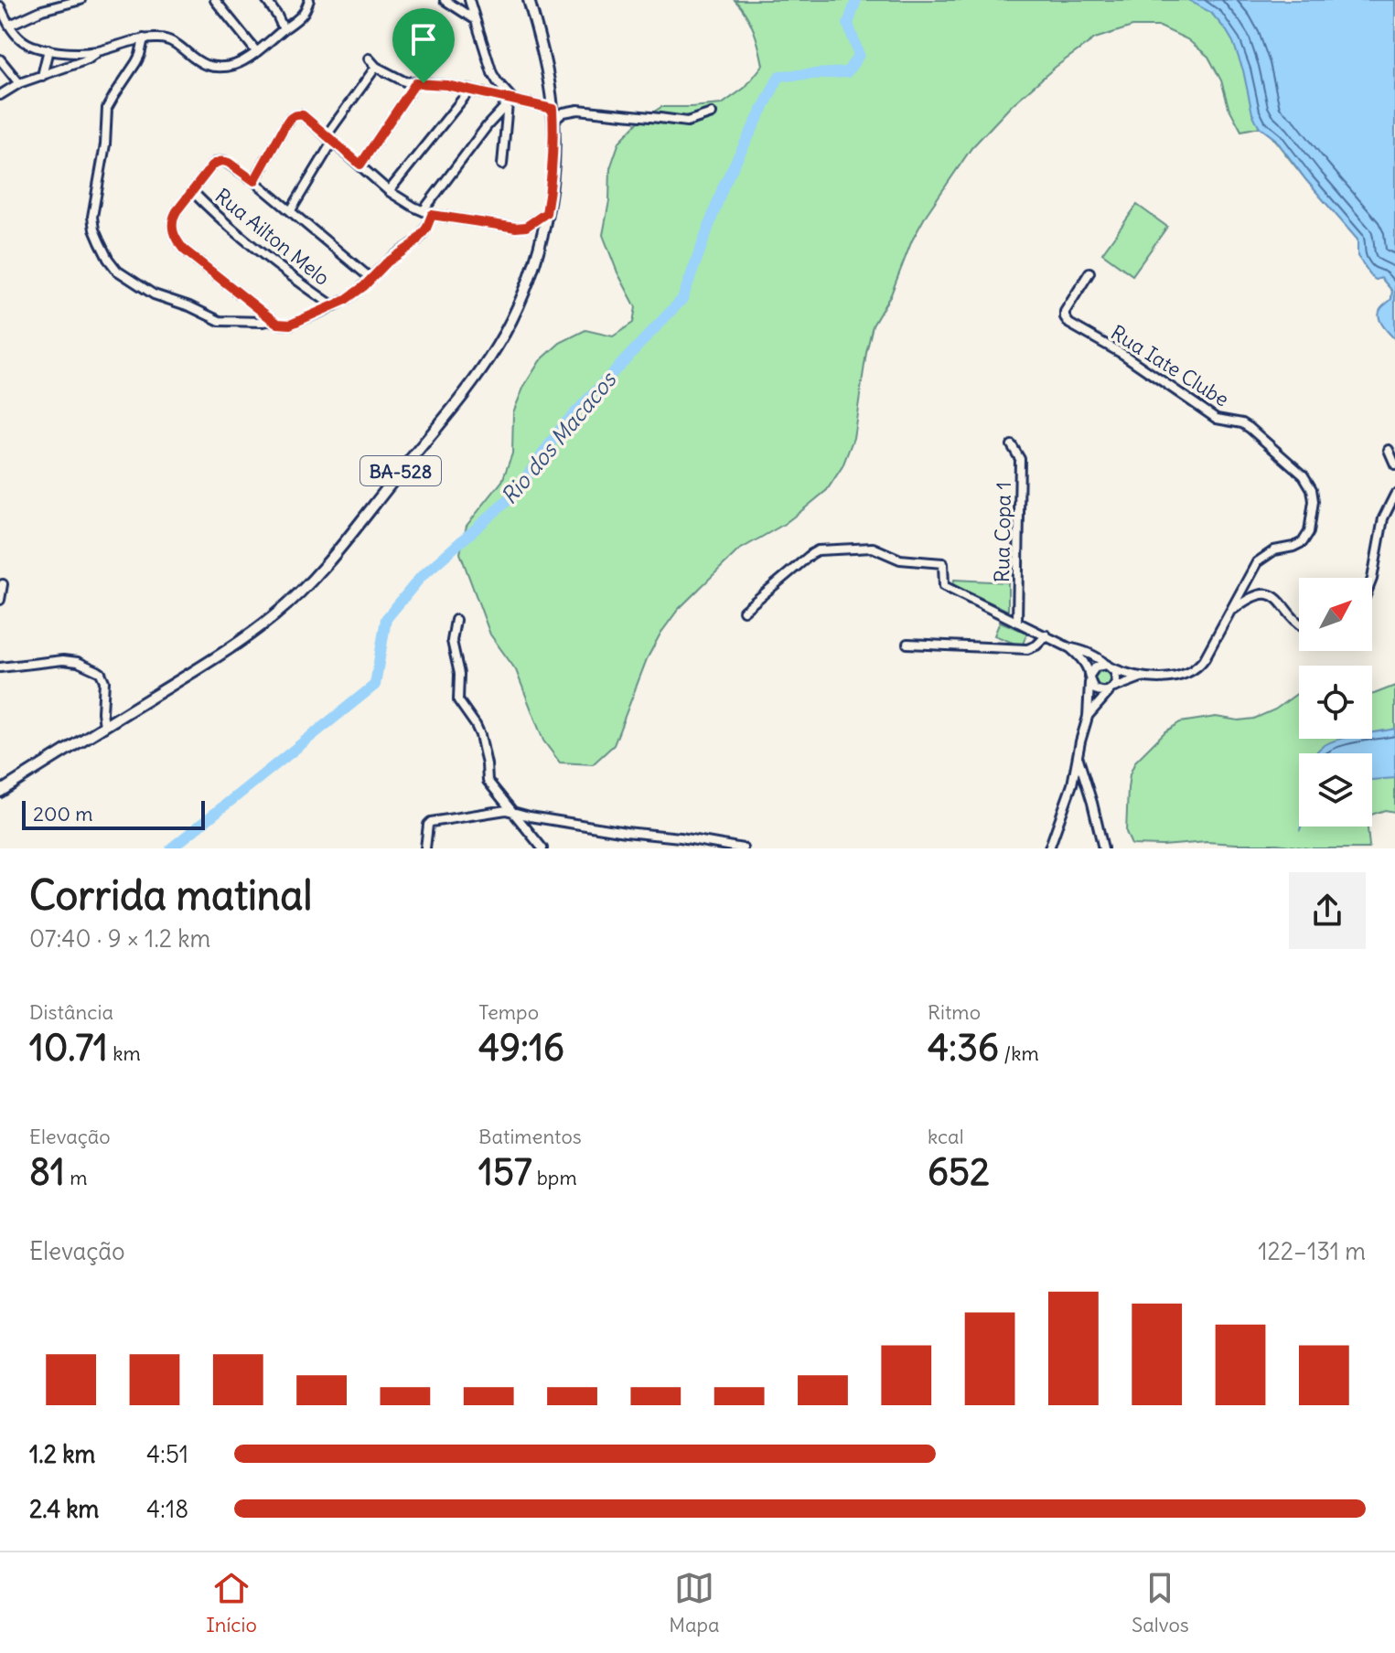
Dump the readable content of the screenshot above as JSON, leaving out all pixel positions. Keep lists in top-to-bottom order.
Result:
{
  "streets": {
    "main road": ["BA-528"],
    "street": ["Rua Ailton Melo", "Rua Iate Clube", "Rua Copa 1"]
  },
  "crossings": [
    ["Rua Iate Clube", "Rua Copa 1"]
  ],
  "water": ["Rio dos Macacos"],
  "scale_bar": "200 m",
  "north": "top right",
  "page": {
    "scale": "200 m",
    "heading": ["Corrida matinal", "07:40 · 9 × 1.2 km"],
    "stats": [
      ["Distância", "10.71 km"],
      ["Tempo", "49:16"],
      ["Ritmo", "4:36 /km"],
      ["Elevação", "81 m"],
      ["Batimentos", "157 bpm"],
      ["kcal", "652"]
    ],
    "chart": ["Elevação", "122–131 m"],
    "list": [
      {
        "name": "1.2 km",
        "note": "4:51"
      },
      {
        "name": "2.4 km",
        "note": "4:18"
      }
    ],
    "tabs": ["Início", "Mapa", "Salvos"]
  }
}
